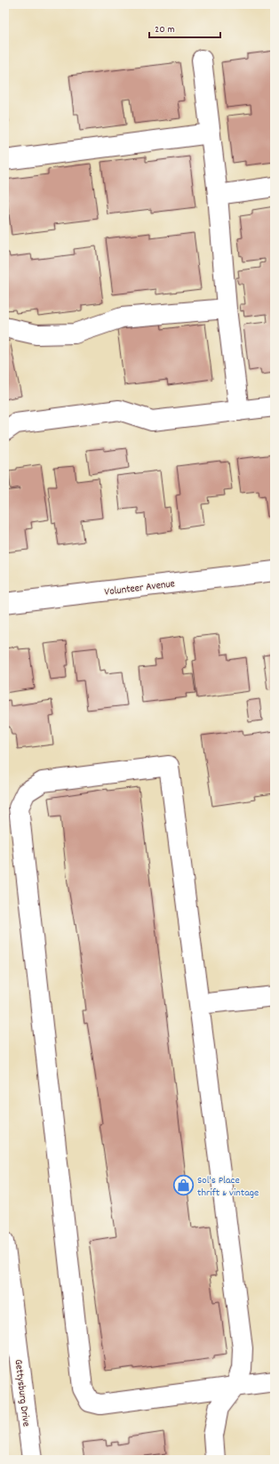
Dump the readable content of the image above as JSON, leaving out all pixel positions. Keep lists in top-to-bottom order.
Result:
{
  "streets": {
    "street": ["Volunteer Avenue", "Gettysburg Drive"]
  },
  "places": {
    "shop": ["Sol's Place thrift & vintage"]
  },
  "scale_bar": "20 m"
}
